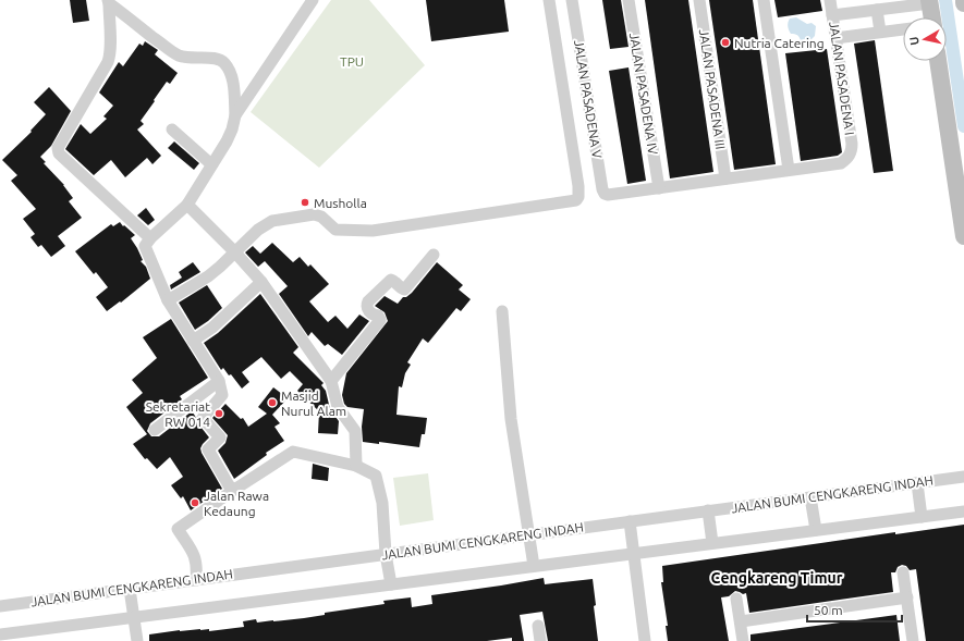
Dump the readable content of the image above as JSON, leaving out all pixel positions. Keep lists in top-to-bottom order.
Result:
{
  "streets": {
    "street": [
      "JALAN PASADENA I",
      "JALAN PASADENA III",
      "JALAN PASADENA IV",
      "JALAN PASADENA V",
      "JALAN BUMI CENGKARENG INDAH"
    ]
  },
  "crossings": [
    ["JALAN PASADENA IV", "JALAN PASADENA V"]
  ],
  "districts": ["Cengkareng Timur"],
  "parks": ["TPU"],
  "places": [
    "Nutria Catering",
    "Musholla",
    "Masjid Nurul Alam",
    "Sekretariat RW 014",
    "Jalan Rawa Kedaung"
  ],
  "scale_bar": "50 m",
  "north": "left"
}
